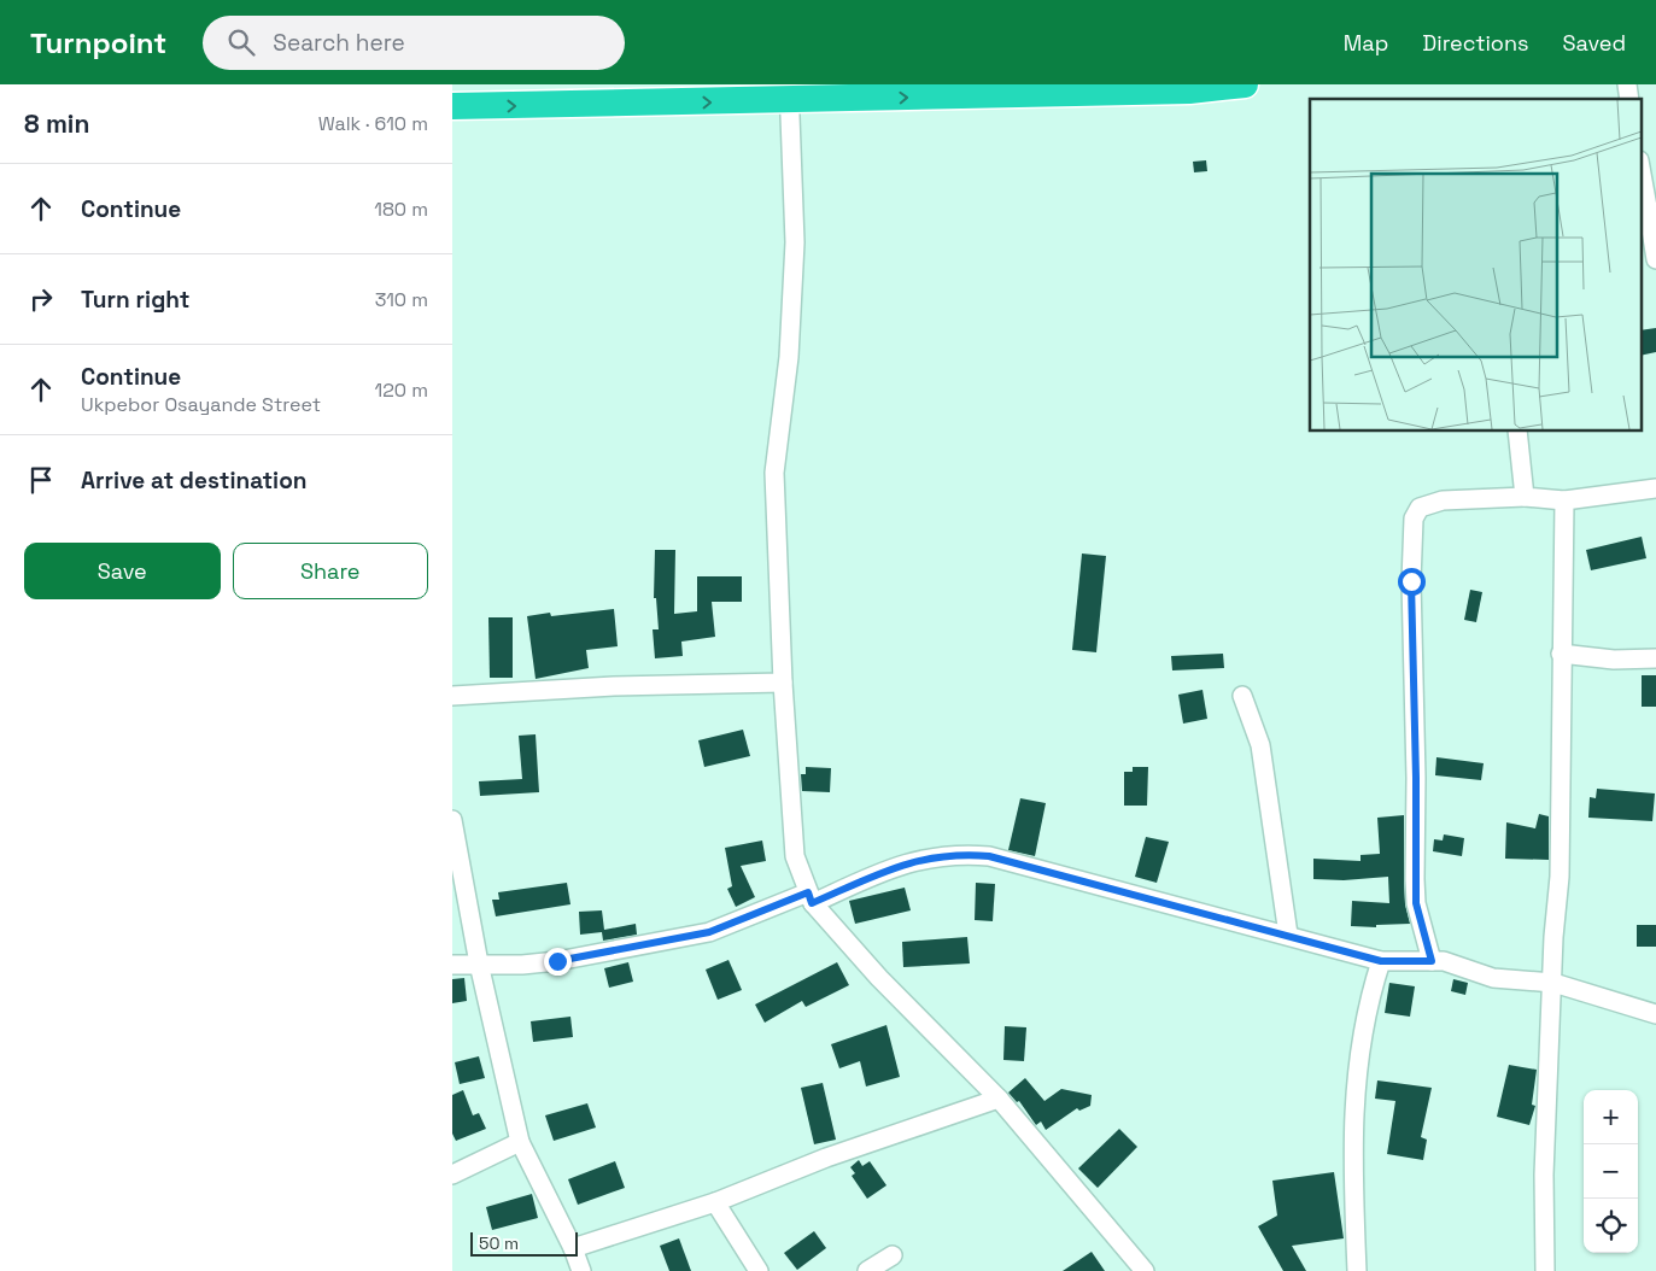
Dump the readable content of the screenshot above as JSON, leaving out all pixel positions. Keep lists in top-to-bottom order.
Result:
{
  "scale_bar": "50 m",
  "page": {
    "header": "Turnpoint",
    "search": "Search here",
    "nav": ["Map", "Directions", "Saved"],
    "heading": ["8 min", "Walk · 610 m"],
    "list": [
      ["Continue", "180 m"],
      ["Turn right", "310 m"],
      ["Continue", "Ukpebor Osayande Street", "120 m"],
      "Arrive at destination"
    ],
    "buttons": ["Save", "Share"],
    "map_buttons": ["+", "−"],
    "scale": "50 m"
  }
}
